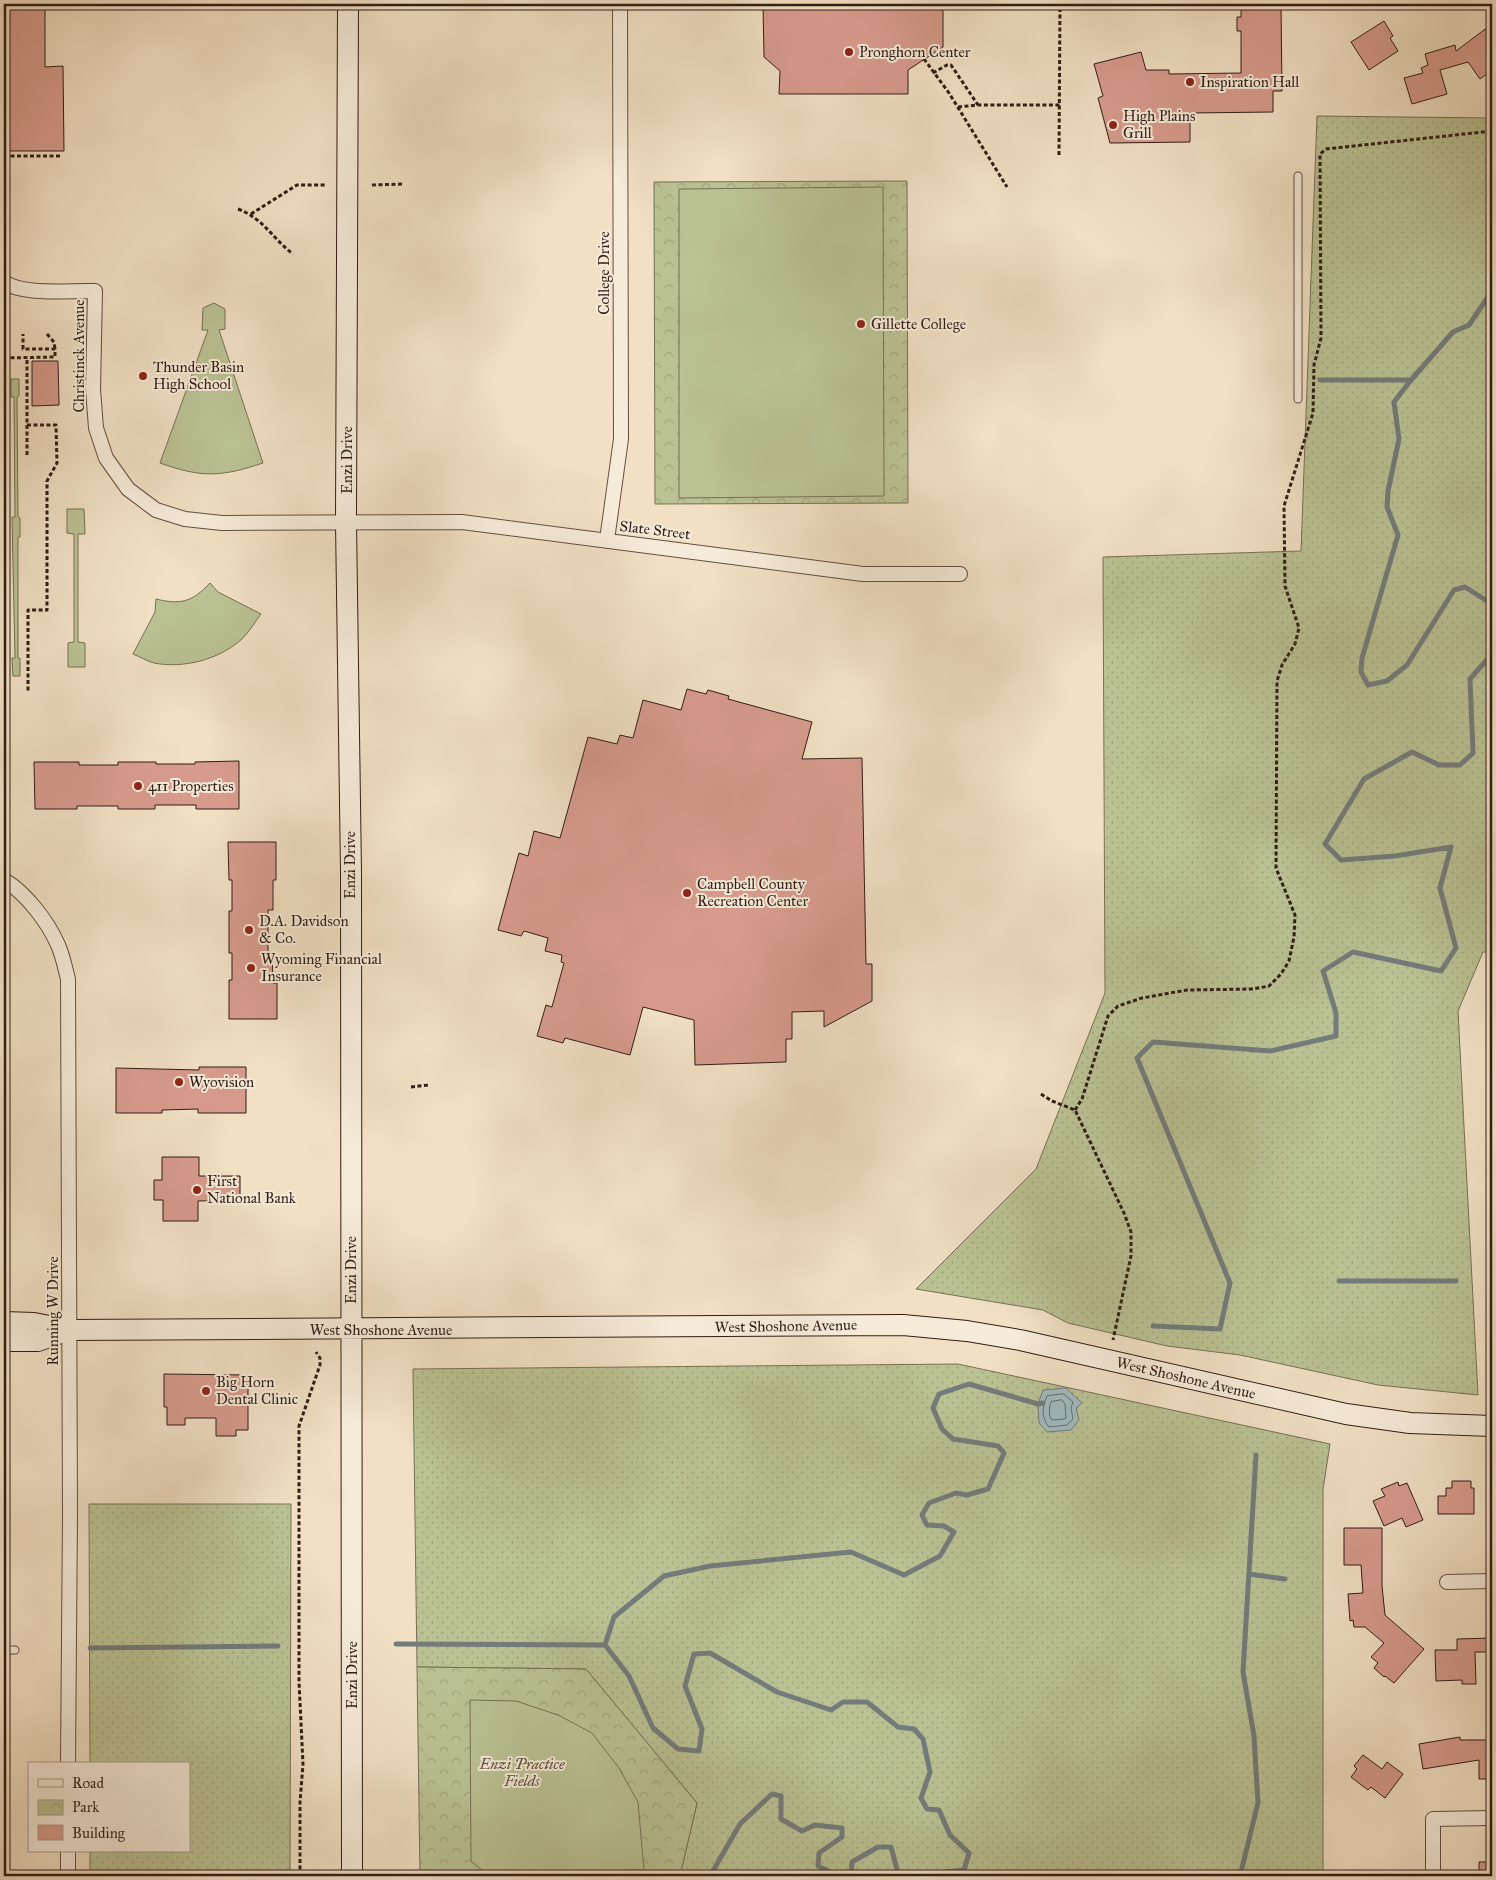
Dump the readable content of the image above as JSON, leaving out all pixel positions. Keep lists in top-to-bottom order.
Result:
{
  "streets": {
    "main road": ["Enzi Drive", "West Shoshone Avenue"],
    "street": [
      "College Drive",
      "Christinck Avenue",
      "Slate Street",
      "Running W Drive"
    ]
  },
  "crossings": [
    ["College Drive", "Slate Street"],
    ["Christinck Avenue", "Enzi Drive"],
    ["Christinck Avenue", "Slate Street"],
    ["Enzi Drive", "Slate Street"],
    ["Enzi Drive", "West Shoshone Avenue"],
    ["Running W Drive", "West Shoshone Avenue"]
  ],
  "parks": ["Enzi Practice Fields"],
  "places": [
    "Pronghorn Center",
    "Inspiration Hall",
    "High Plains Grill",
    "Gillette College",
    "Thunder Basin High School",
    "411 Properties",
    "Campbell County Recreation Center",
    "D.A. Davidson & Co.",
    "Wyoming Financial Insurance",
    "Wyovision",
    "First National Bank",
    "Big Horn Dental Clinic"
  ],
  "legend": ["Road", "Park", "Building"]
}
